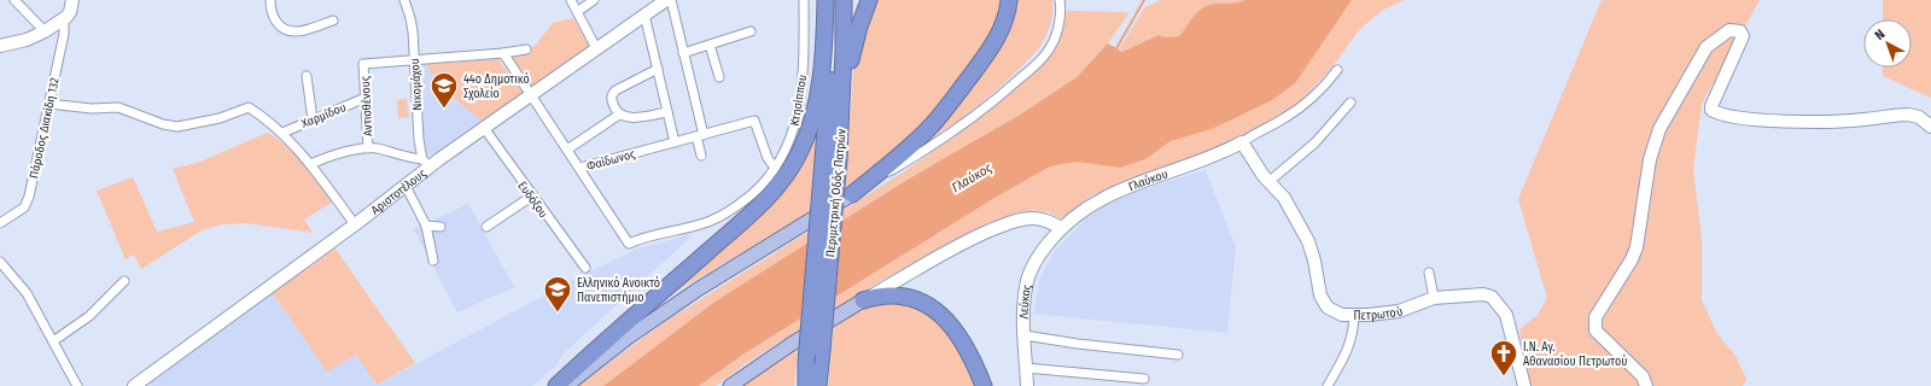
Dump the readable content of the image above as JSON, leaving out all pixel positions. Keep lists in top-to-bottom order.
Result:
{
  "streets": {
    "highway": ["Περιμετρική Οδός Πατρών"],
    "street": [
      "Νικομάχου",
      "Κτησίππου",
      "Αντισθένους",
      "Χαρμίδου",
      "Πάροδος Διακίδη 132",
      "Φαίδωνος",
      "Γλαύκου",
      "Αριστοτέλους",
      "Ευδόξου",
      "Λεύκας",
      "Πετρωτού"
    ]
  },
  "crossings": [
    ["Νικομάχου", "Αντισθένους"],
    ["Νικομάχου", "Αριστοτέλους"],
    ["Κτησίππου", "Φαίδωνος"],
    ["Αντισθένους", "Χαρμίδου"],
    ["Γλαύκου", "Λεύκας"],
    ["Γλαύκου", "Πετρωτού"],
    ["Αριστοτέλους", "Ευδόξου"]
  ],
  "water": ["Γλαύκος"],
  "places": {
    "school or university": ["44ο Δημοτικό Σχολείο", "Ελληνικό Ανοικτό Πανεπιστήμιο"],
    "church": ["Ι.Ν. Αγ. Αθανασίου Πετρωτού"]
  },
  "north": "top left"
}
